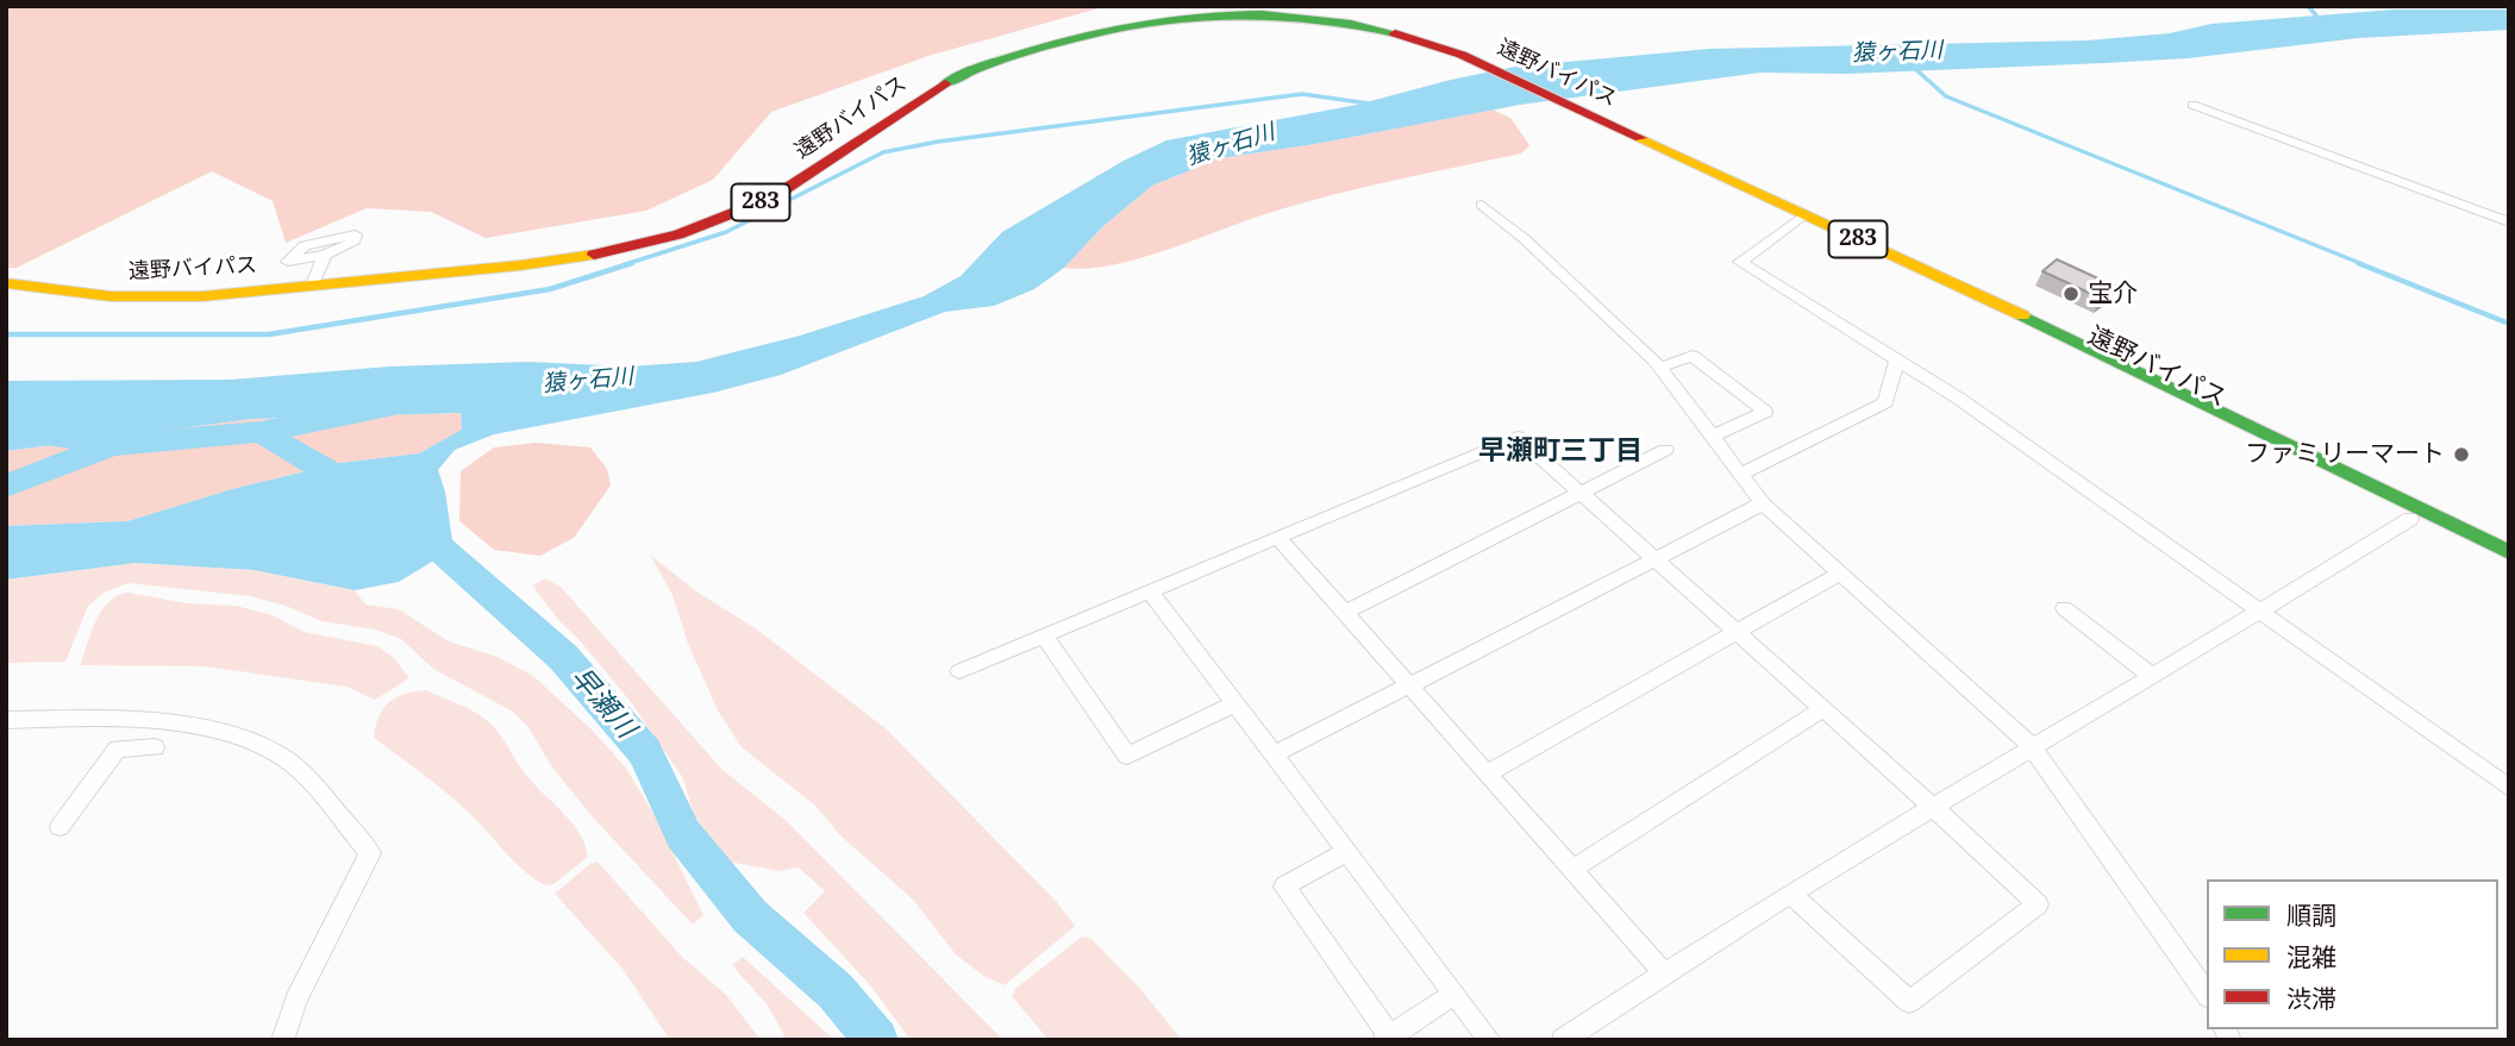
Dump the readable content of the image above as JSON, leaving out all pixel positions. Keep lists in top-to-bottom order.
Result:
{
  "streets": {
    "highway": ["遠野バイパス", "283"]
  },
  "districts": ["早瀬町三丁目"],
  "water": ["猿ヶ石川", "早瀬川"],
  "places": ["宝介", "ファミリーマート"],
  "legend": ["順調", "混雑", "渋滞"]
}
